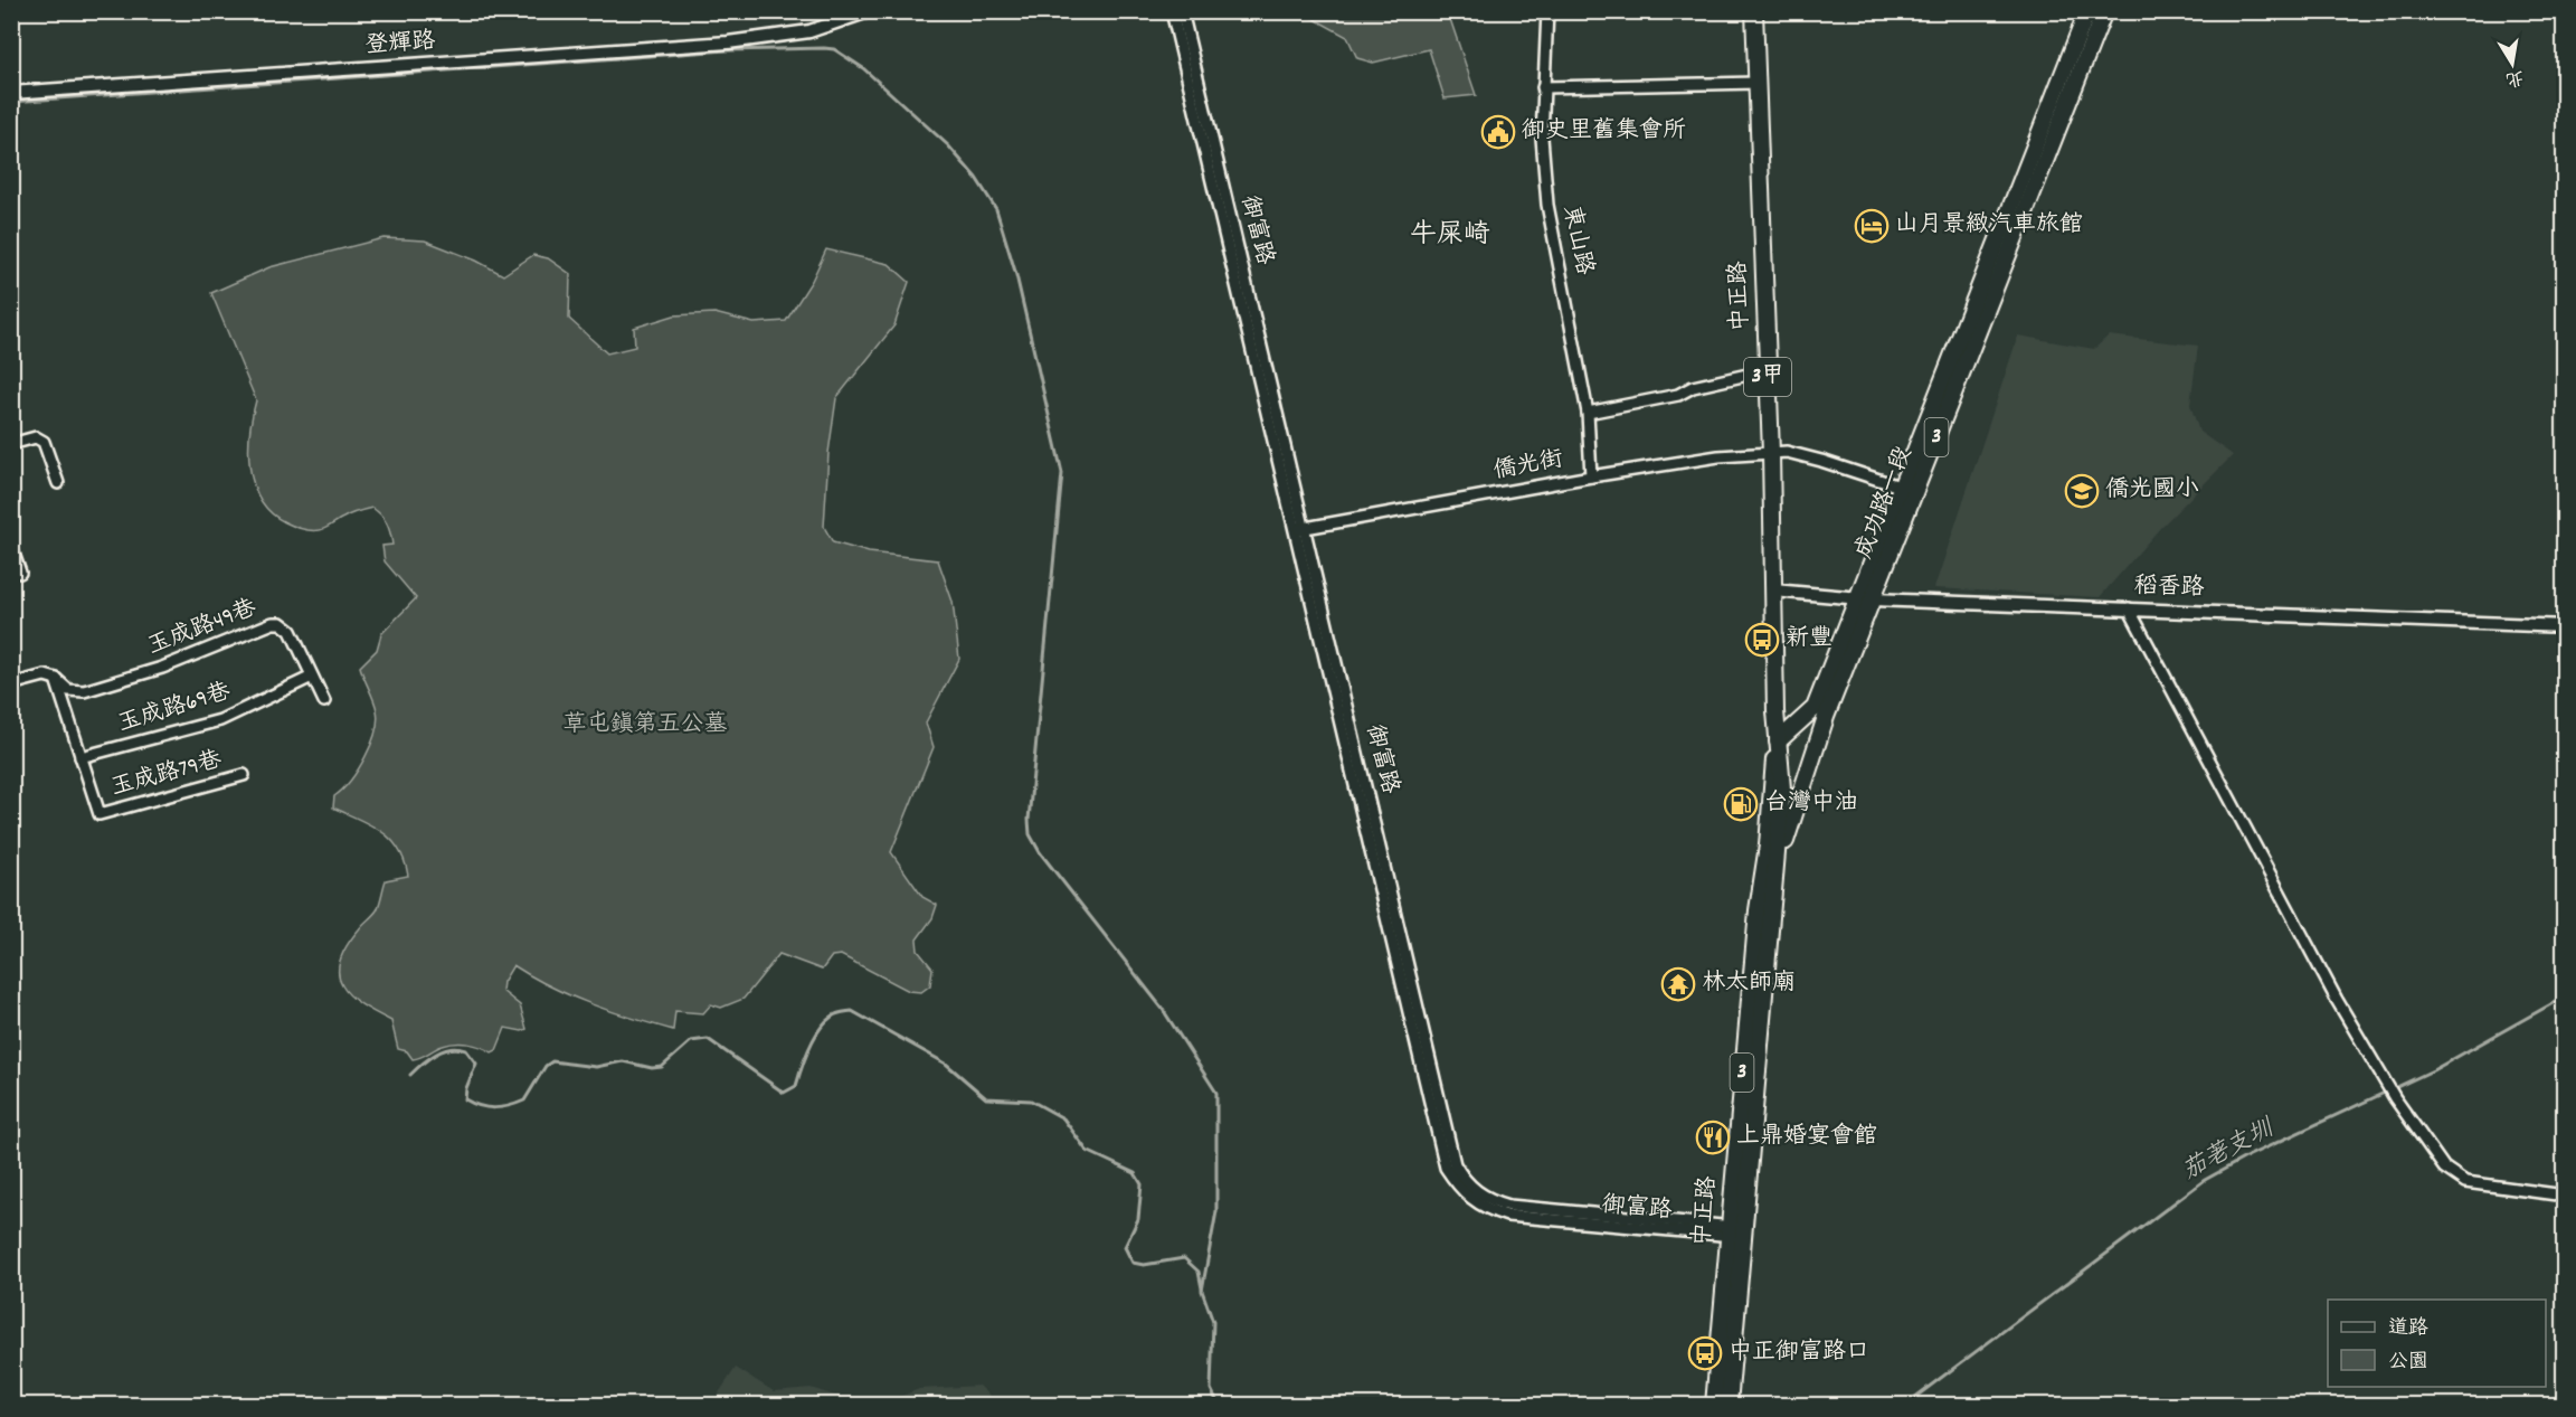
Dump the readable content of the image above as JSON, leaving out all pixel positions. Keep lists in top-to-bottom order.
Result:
{
  "streets": {
    "main road": [
      "中正路",
      "3甲",
      "3",
      "成功路一段"
    ],
    "street": [
      "登輝路",
      "御富路",
      "東山路",
      "僑光街",
      "稻香路",
      "玉成路49巷",
      "玉成路69巷",
      "玉成路79巷"
    ]
  },
  "crossings": [
    ["御富路", "中正路"],
    ["御富路", "僑光街"],
    ["東山路", "僑光街"],
    ["中正路", "僑光街"],
    ["中正路", "成功路一段"],
    ["中正路", "稻香路"],
    ["僑光街", "成功路一段"],
    ["成功路一段", "稻香路"],
    ["玉成路49巷", "玉成路69巷"],
    ["玉成路69巷", "玉成路79巷"]
  ],
  "districts": ["牛屎崎"],
  "water": ["茄荖支圳"],
  "parks": ["草屯鎮第五公墓"],
  "places": {
    "public building": ["御史里舊集會所"],
    "hotel": ["山月景緻汽車旅館"],
    "school or university": ["僑光國小"],
    "bus stop": ["新豐", "中正御富路口"],
    "fuel station": ["台灣中油"],
    "temple": ["林太師廟"],
    "restaurant": ["上鼎婚宴會館"]
  },
  "legend": ["道路", "公園"],
  "north": "bottom"
}
